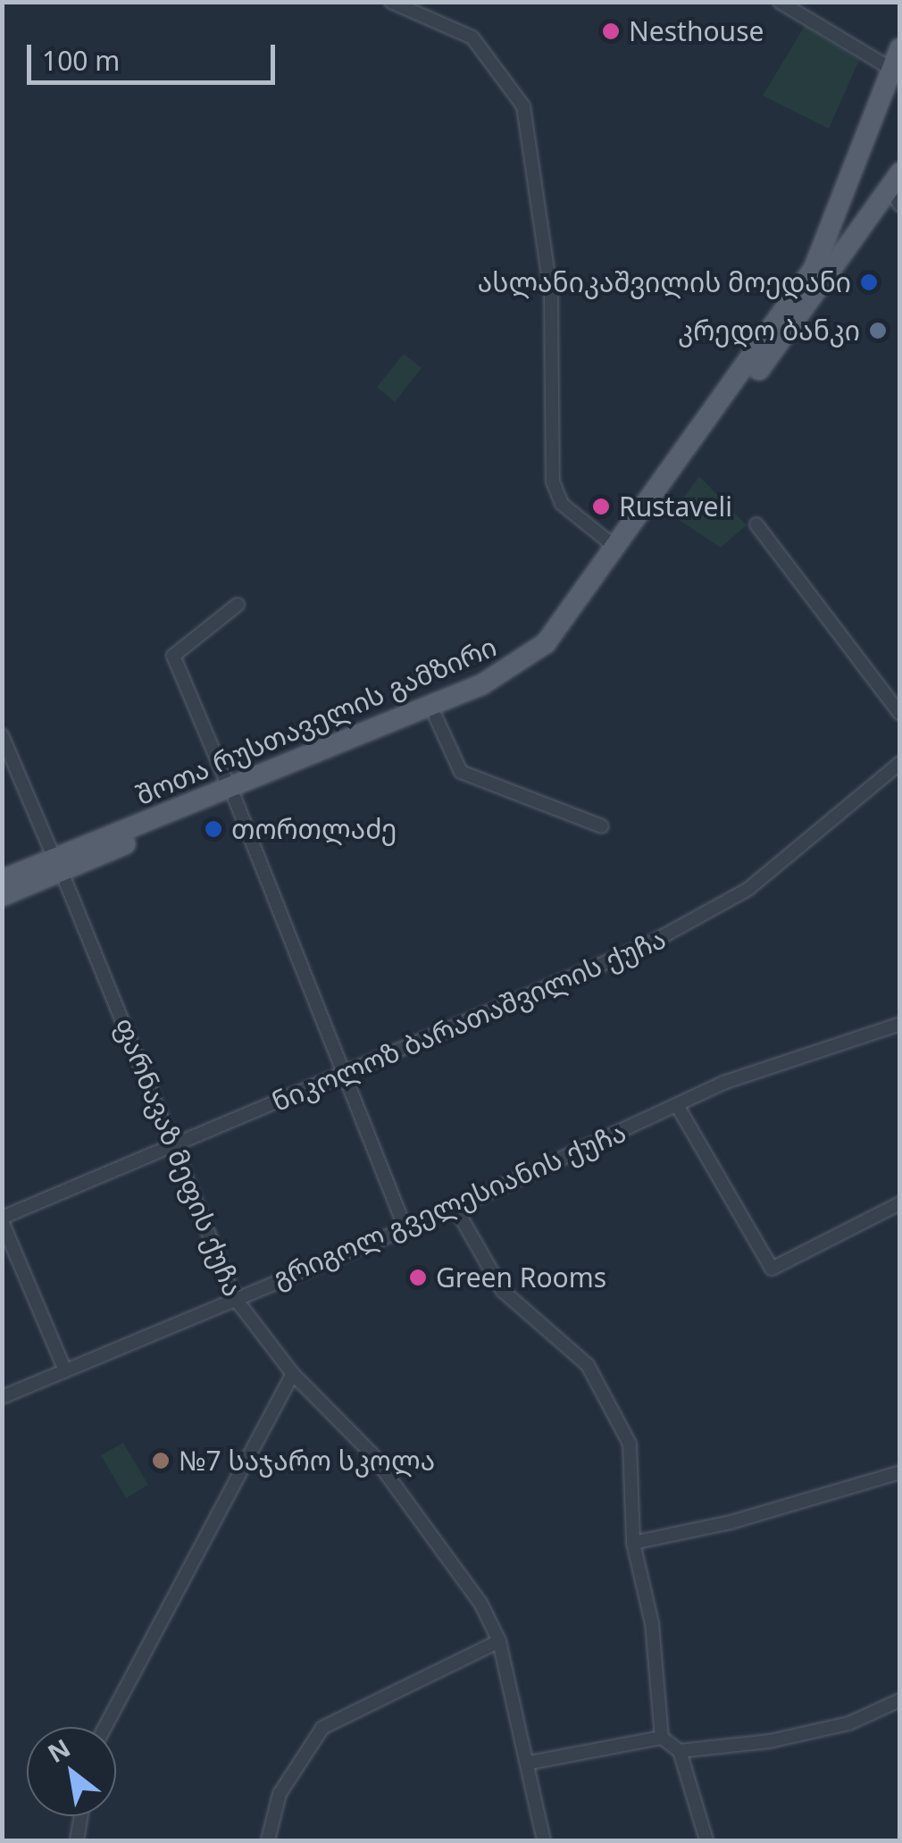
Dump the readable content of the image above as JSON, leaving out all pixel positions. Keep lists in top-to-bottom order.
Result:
{
  "streets": {
    "main road": ["შოთა რუსთაველის გამზირი"],
    "street": ["ნიკოლოზ ბარათაშვილის ქუჩა", "ფარნავაზ მეფის ქუჩა", "გრიგოლ გველესიანის ქუჩა"]
  },
  "crossings": [
    ["შოთა რუსთაველის გამზირი", "ფარნავაზ მეფის ქუჩა"],
    ["ნიკოლოზ ბარათაშვილის ქუჩა", "ფარნავაზ მეფის ქუჩა"],
    ["ფარნავაზ მეფის ქუჩა", "გრიგოლ გველესიანის ქუჩა"]
  ],
  "places": [
    "Nesthouse",
    "ასლანიკაშვილის მოედანი",
    "კრედო ბანკი",
    "Rustaveli",
    "თორთლაძე",
    "Green Rooms",
    "№7 საჯარო სკოლა"
  ],
  "scale_bar": "100 m",
  "north": "top left"
}
